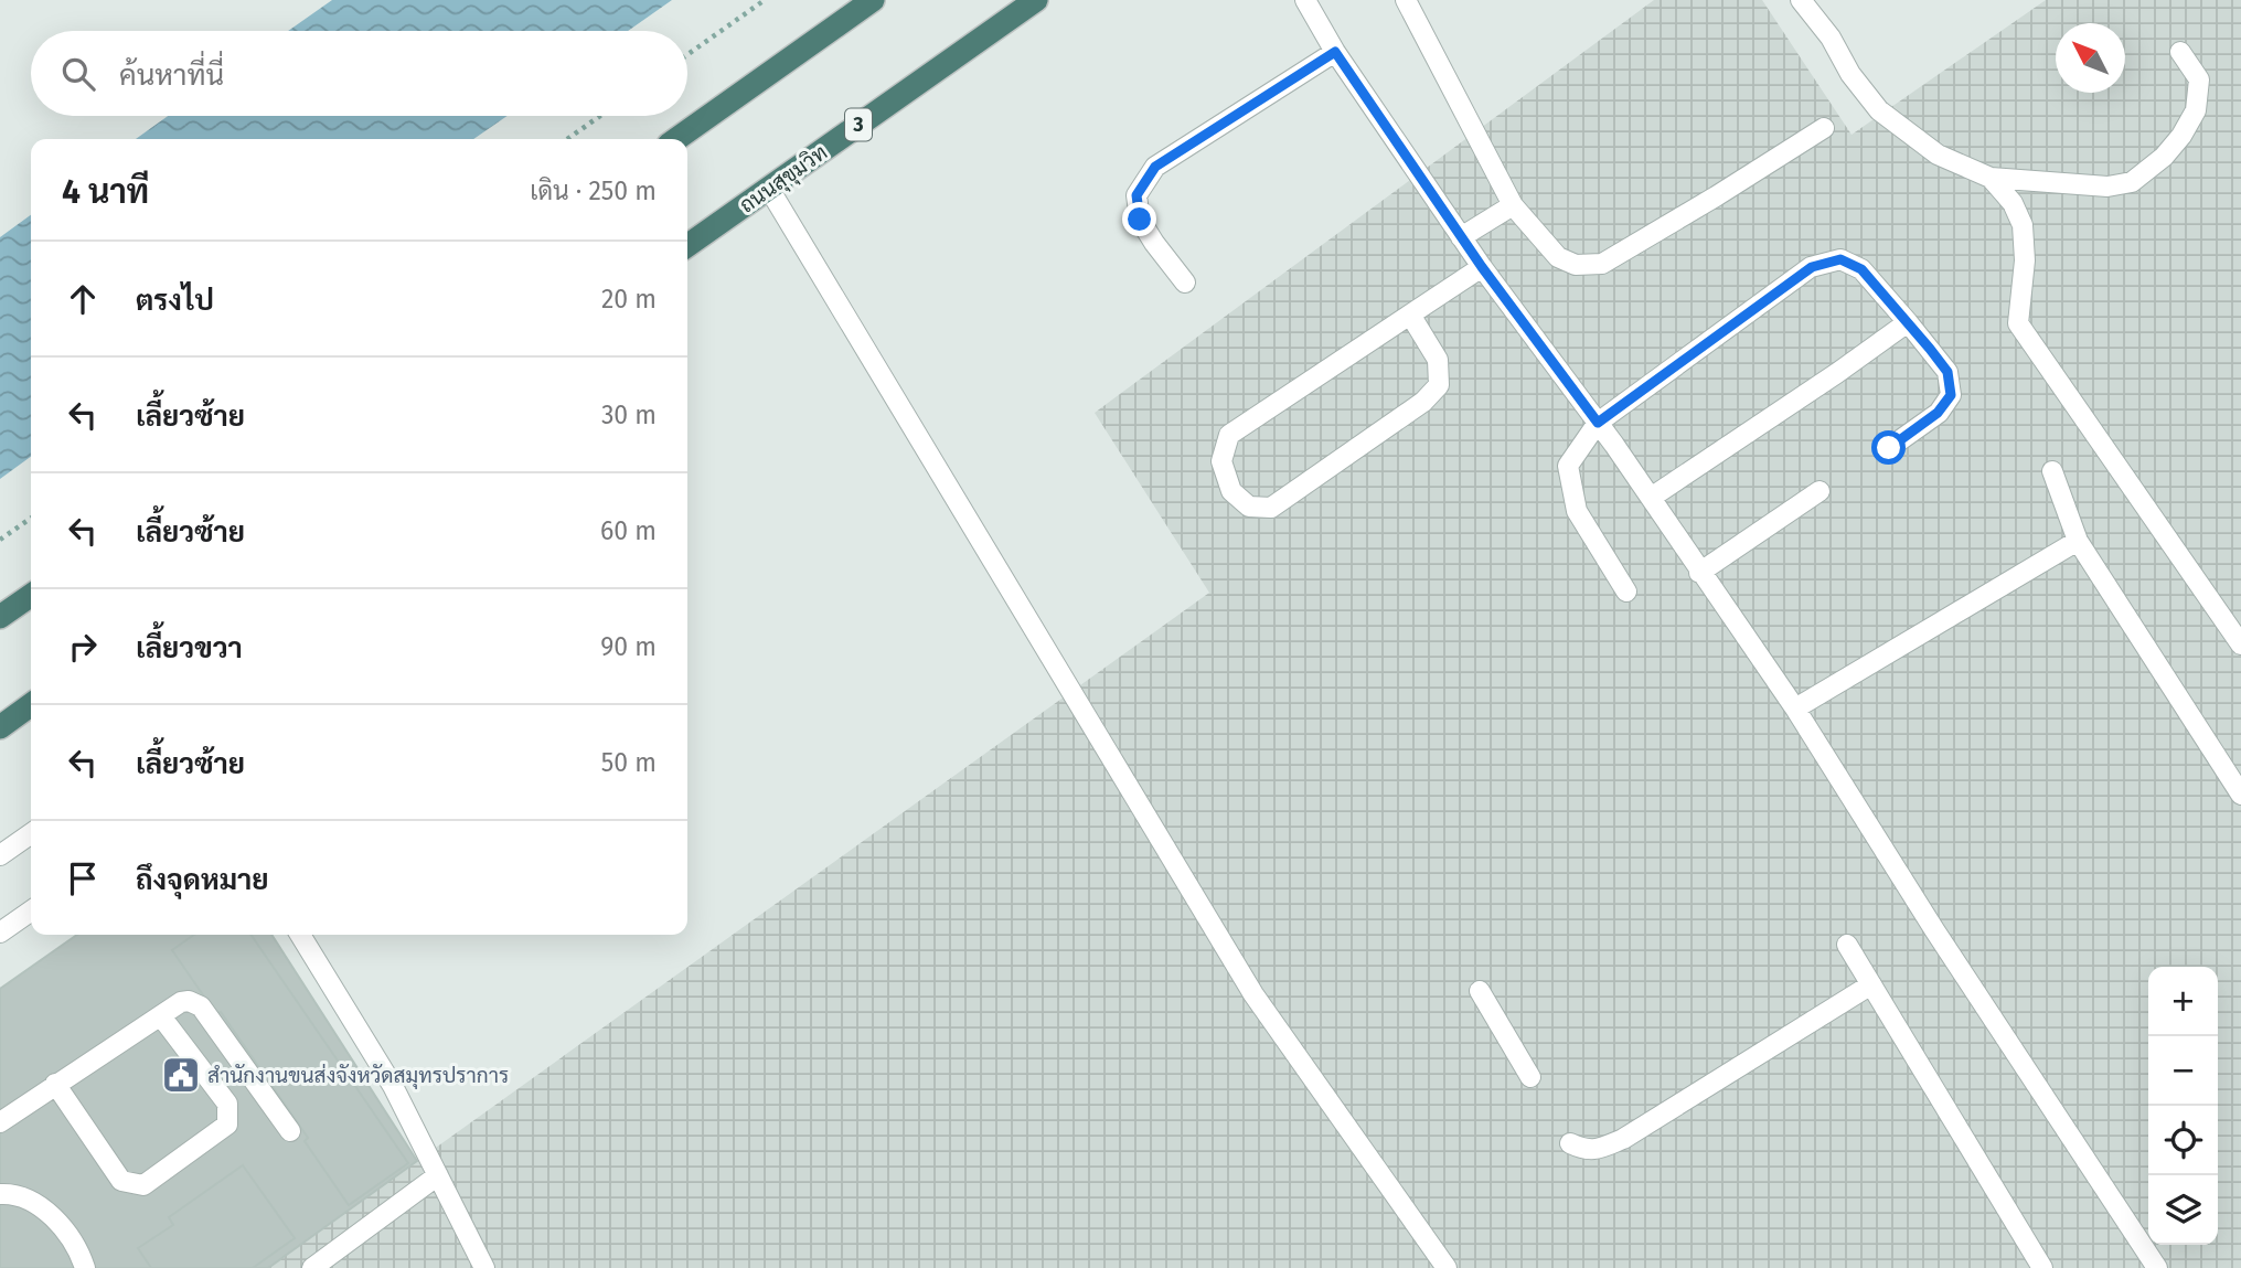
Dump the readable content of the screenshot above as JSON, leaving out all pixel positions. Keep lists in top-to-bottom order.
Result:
{
  "streets": {
    "highway": ["3", "ถนนสุขุมวิท"]
  },
  "places": {
    "public building": ["สำนักงานขนส่งจังหวัดสมุทรปราการ"]
  },
  "north": "top left",
  "page": {
    "search": "ค้นหาที่นี่",
    "heading": ["4 นาที", "เดิน · 250 m"],
    "list": [
      ["ตรงไป", "20 m"],
      ["เลี้ยวซ้าย", "30 m"],
      ["เลี้ยวซ้าย", "60 m"],
      ["เลี้ยวขวา", "90 m"],
      ["เลี้ยวซ้าย", "50 m"],
      "ถึงจุดหมาย"
    ],
    "map_buttons": ["+", "−"]
  }
}
